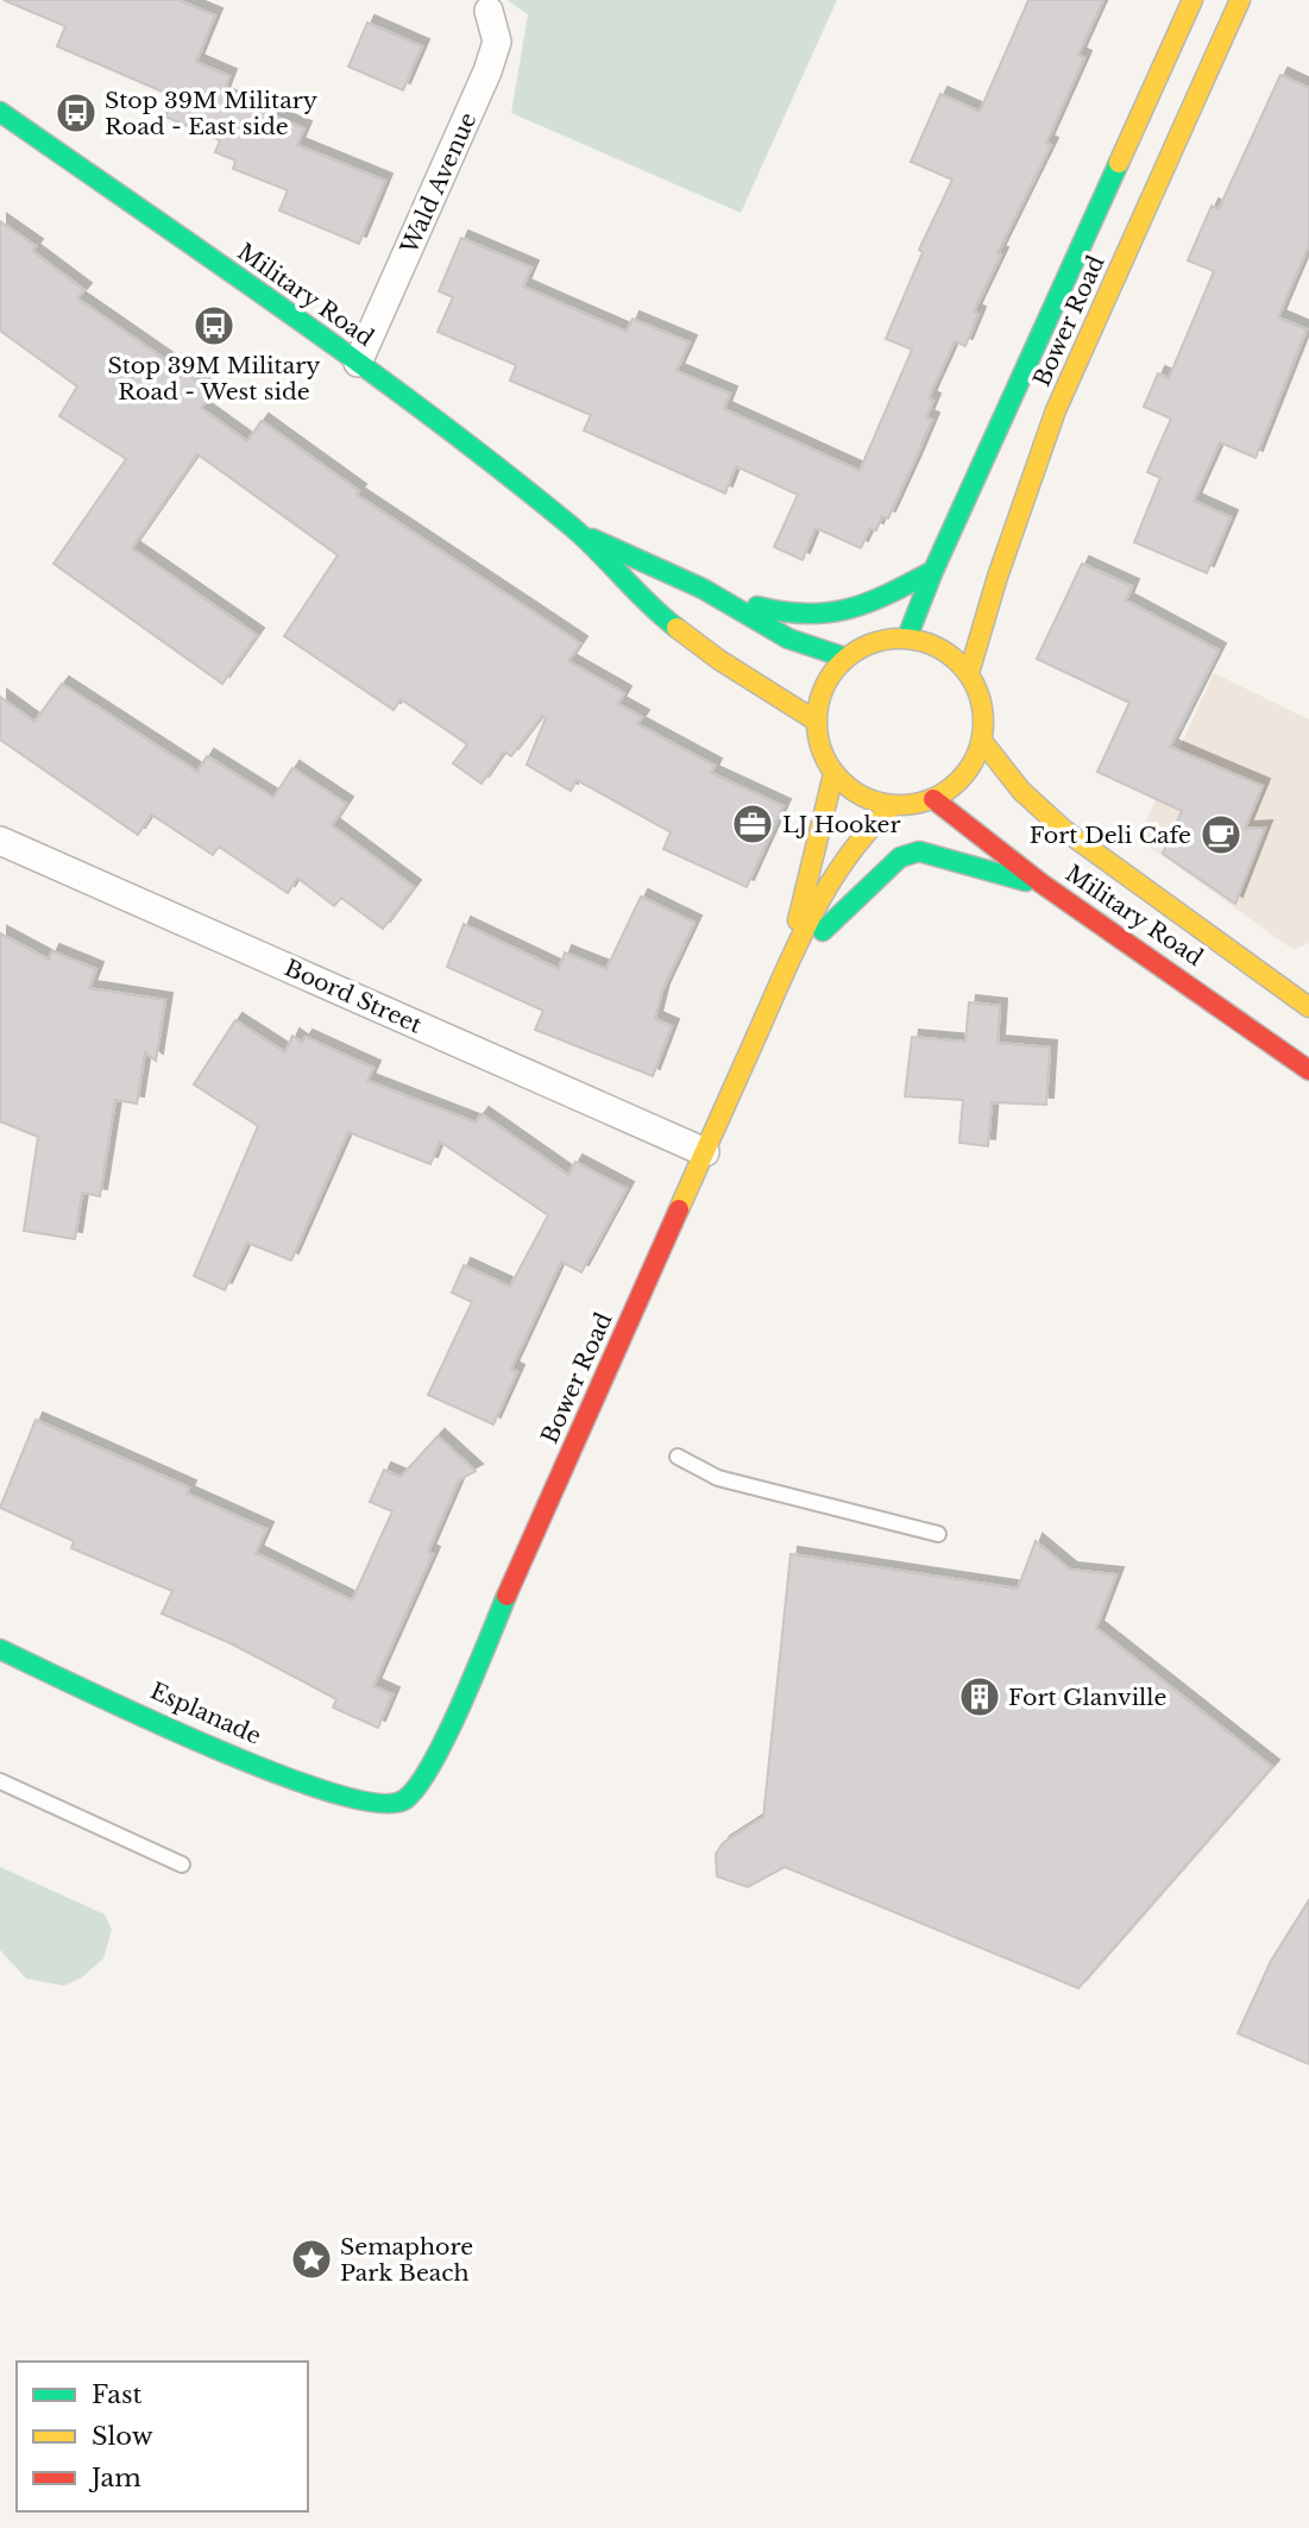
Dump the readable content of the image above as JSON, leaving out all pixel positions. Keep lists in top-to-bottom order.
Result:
{
  "streets": {
    "main road": ["Military Road", "Bower Road", "Esplanade"],
    "street": ["Wald Avenue", "Boord Street"]
  },
  "crossings": [
    ["Wald Avenue", "Military Road"],
    ["Military Road", "Bower Road"],
    ["Bower Road", "Boord Street"],
    ["Bower Road", "Esplanade"]
  ],
  "places": {
    "bus stop": ["Stop 39M Military Road - East side", "Stop 39M Military Road - West side"],
    "office": ["LJ Hooker"],
    "cafe": ["Fort Deli Cafe"],
    "building": ["Fort Glanville"],
    "place": ["Semaphore Park Beach"]
  },
  "legend": ["Fast", "Slow", "Jam"]
}
